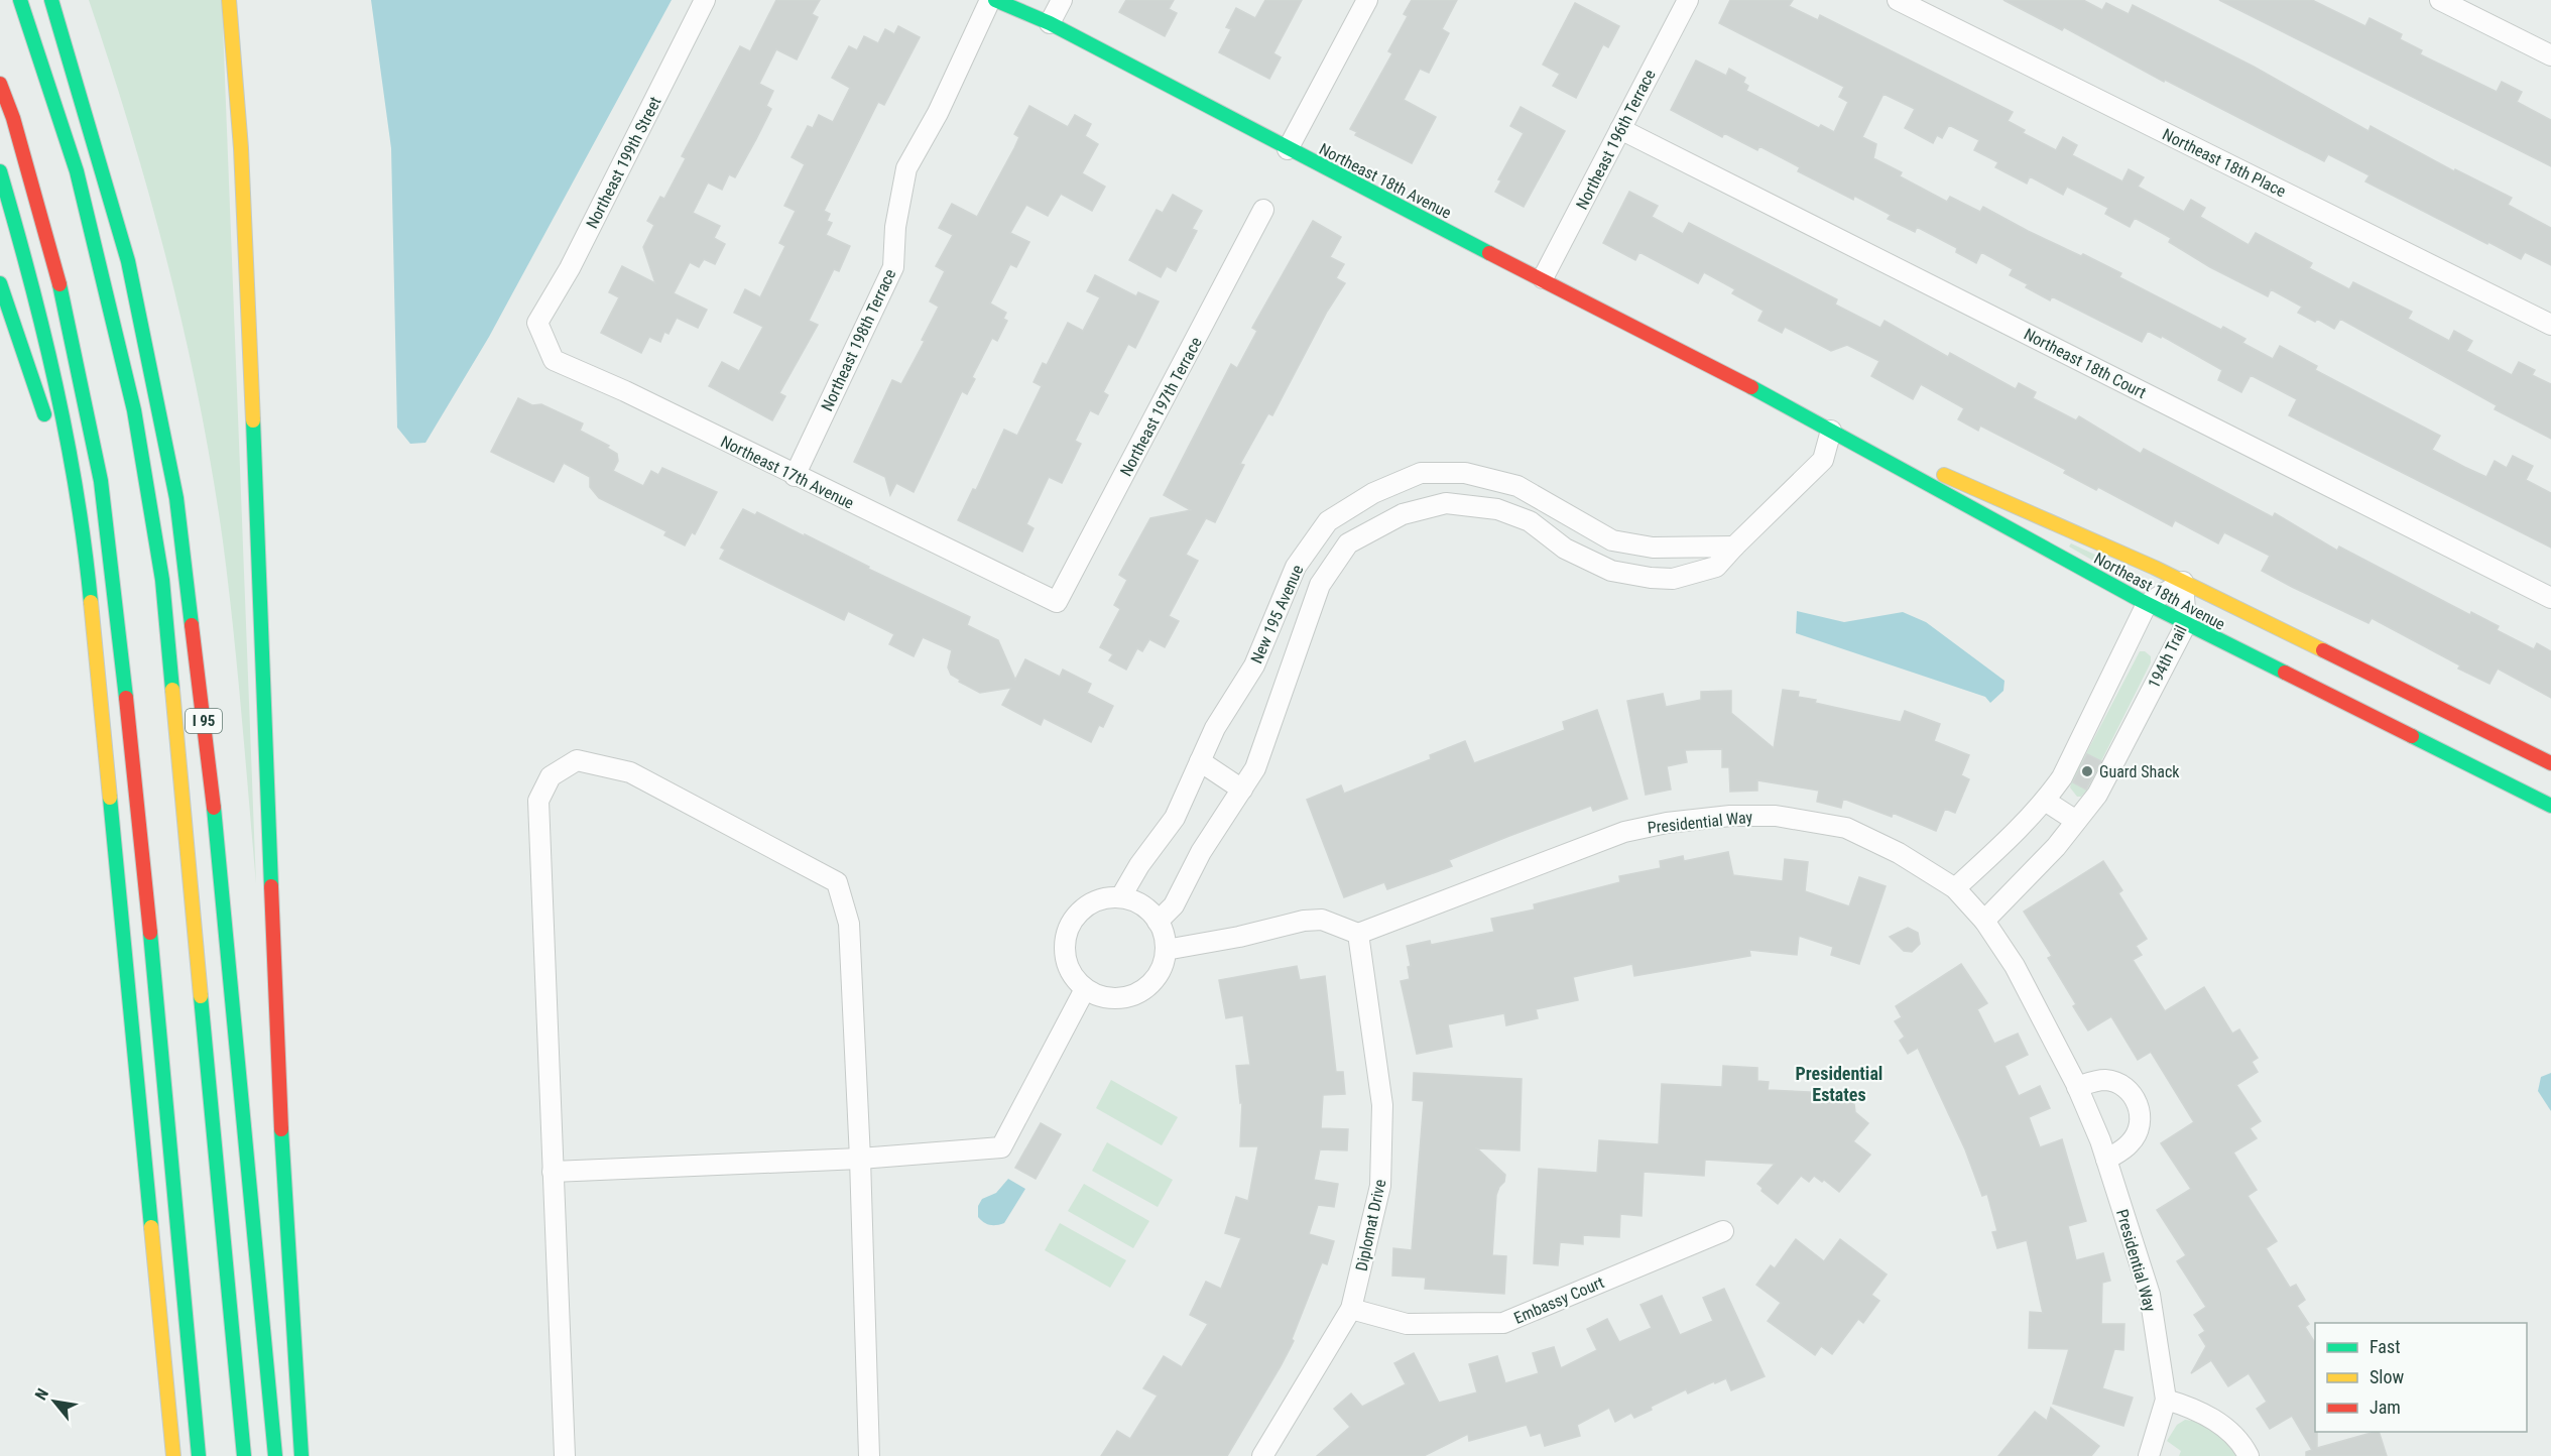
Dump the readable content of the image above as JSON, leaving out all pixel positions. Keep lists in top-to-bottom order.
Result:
{
  "streets": {
    "main road": ["Northeast 18th Avenue", "I 95"],
    "street": [
      "Northeast 196th Terrace",
      "Northeast 199th Street",
      "Northeast 18th Place",
      "Northeast 198th Terrace",
      "Northeast 18th Court",
      "Northeast 197th Terrace",
      "Northeast 17th Avenue",
      "New 195 Avenue",
      "194th Trail",
      "Presidential Way",
      "Diplomat Drive",
      "Embassy Court"
    ]
  },
  "crossings": [
    ["Northeast 196th Terrace", "Northeast 18th Avenue"],
    ["Northeast 196th Terrace", "Northeast 18th Court"],
    ["Northeast 199th Street", "Northeast 17th Avenue"],
    ["Northeast 18th Avenue", "Northeast 198th Terrace"],
    ["Northeast 18th Avenue", "New 195 Avenue"],
    ["Northeast 18th Avenue", "194th Trail"],
    ["Northeast 198th Terrace", "Northeast 17th Avenue"],
    ["Northeast 197th Terrace", "Northeast 17th Avenue"],
    ["194th Trail", "Presidential Way"],
    ["Presidential Way", "Diplomat Drive"],
    ["Diplomat Drive", "Embassy Court"]
  ],
  "districts": ["Presidential Estates"],
  "places": ["Guard Shack"],
  "legend": ["Fast", "Slow", "Jam"],
  "north": "top left"
}
